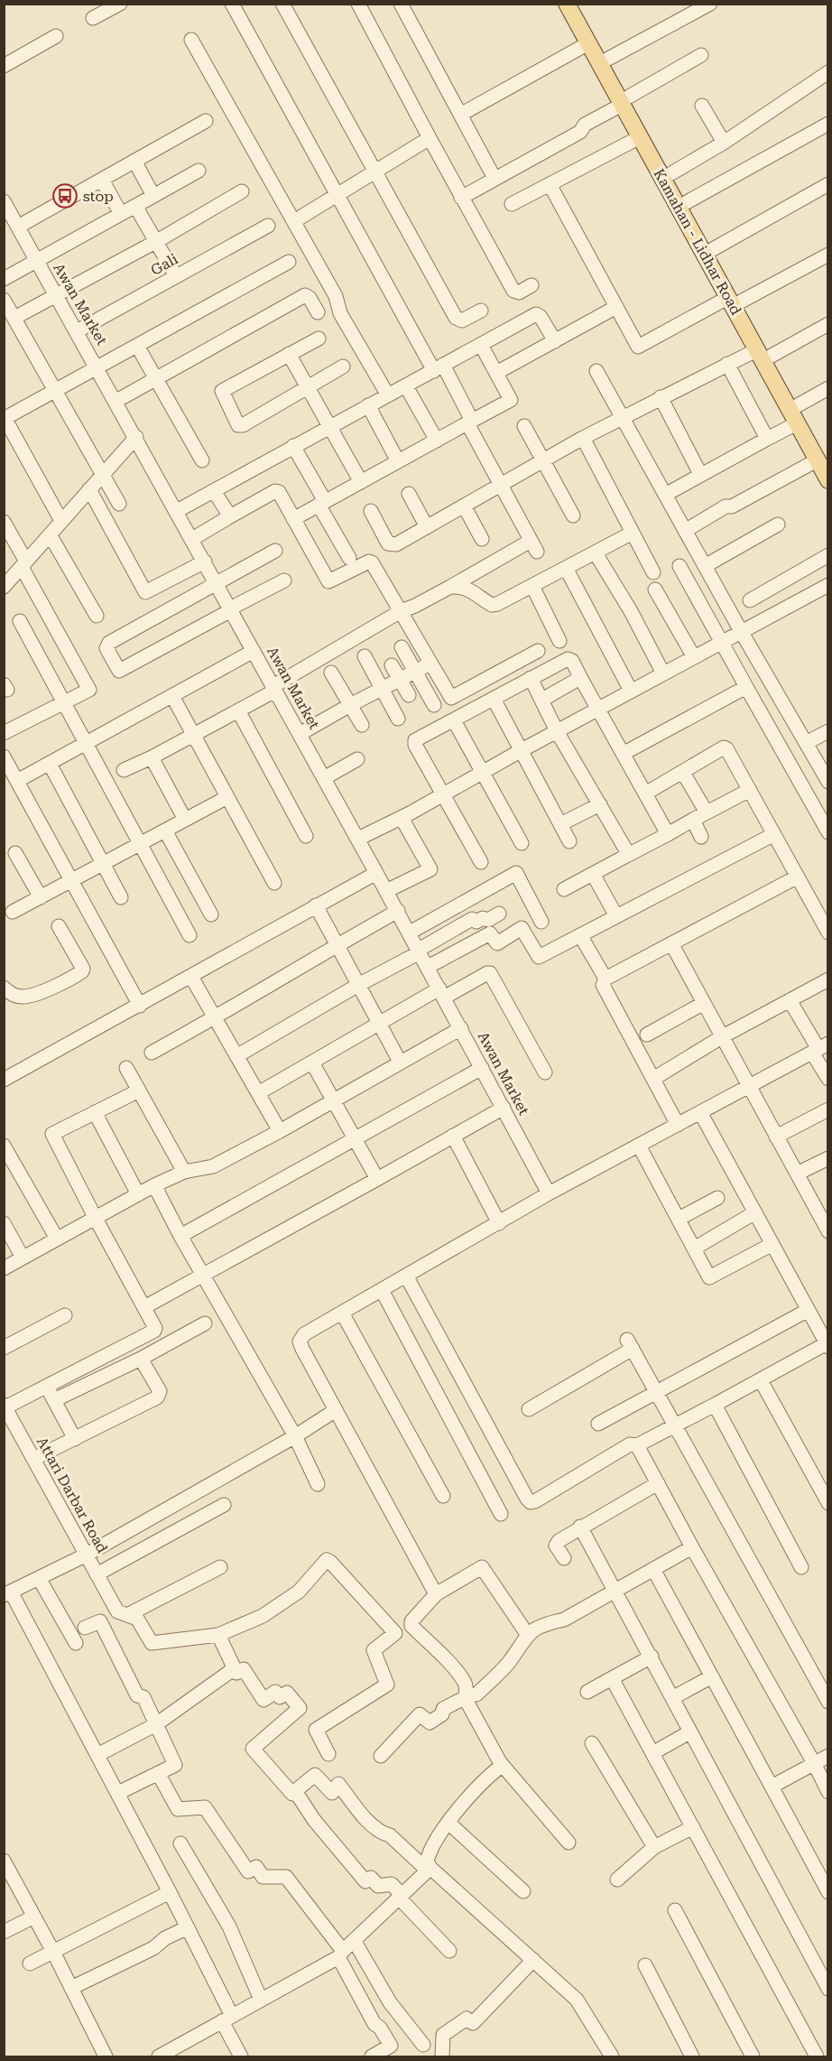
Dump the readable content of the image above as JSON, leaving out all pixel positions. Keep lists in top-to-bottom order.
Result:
{
  "streets": {
    "main road": ["Kamahan - Lidhar Road"],
    "street": ["Gali", "Awan Market", "Attari Darbar Road"]
  },
  "crossings": [
    ["Gali", "Awan Market"]
  ],
  "places": {
    "bus stop": ["stop"]
  }
}
